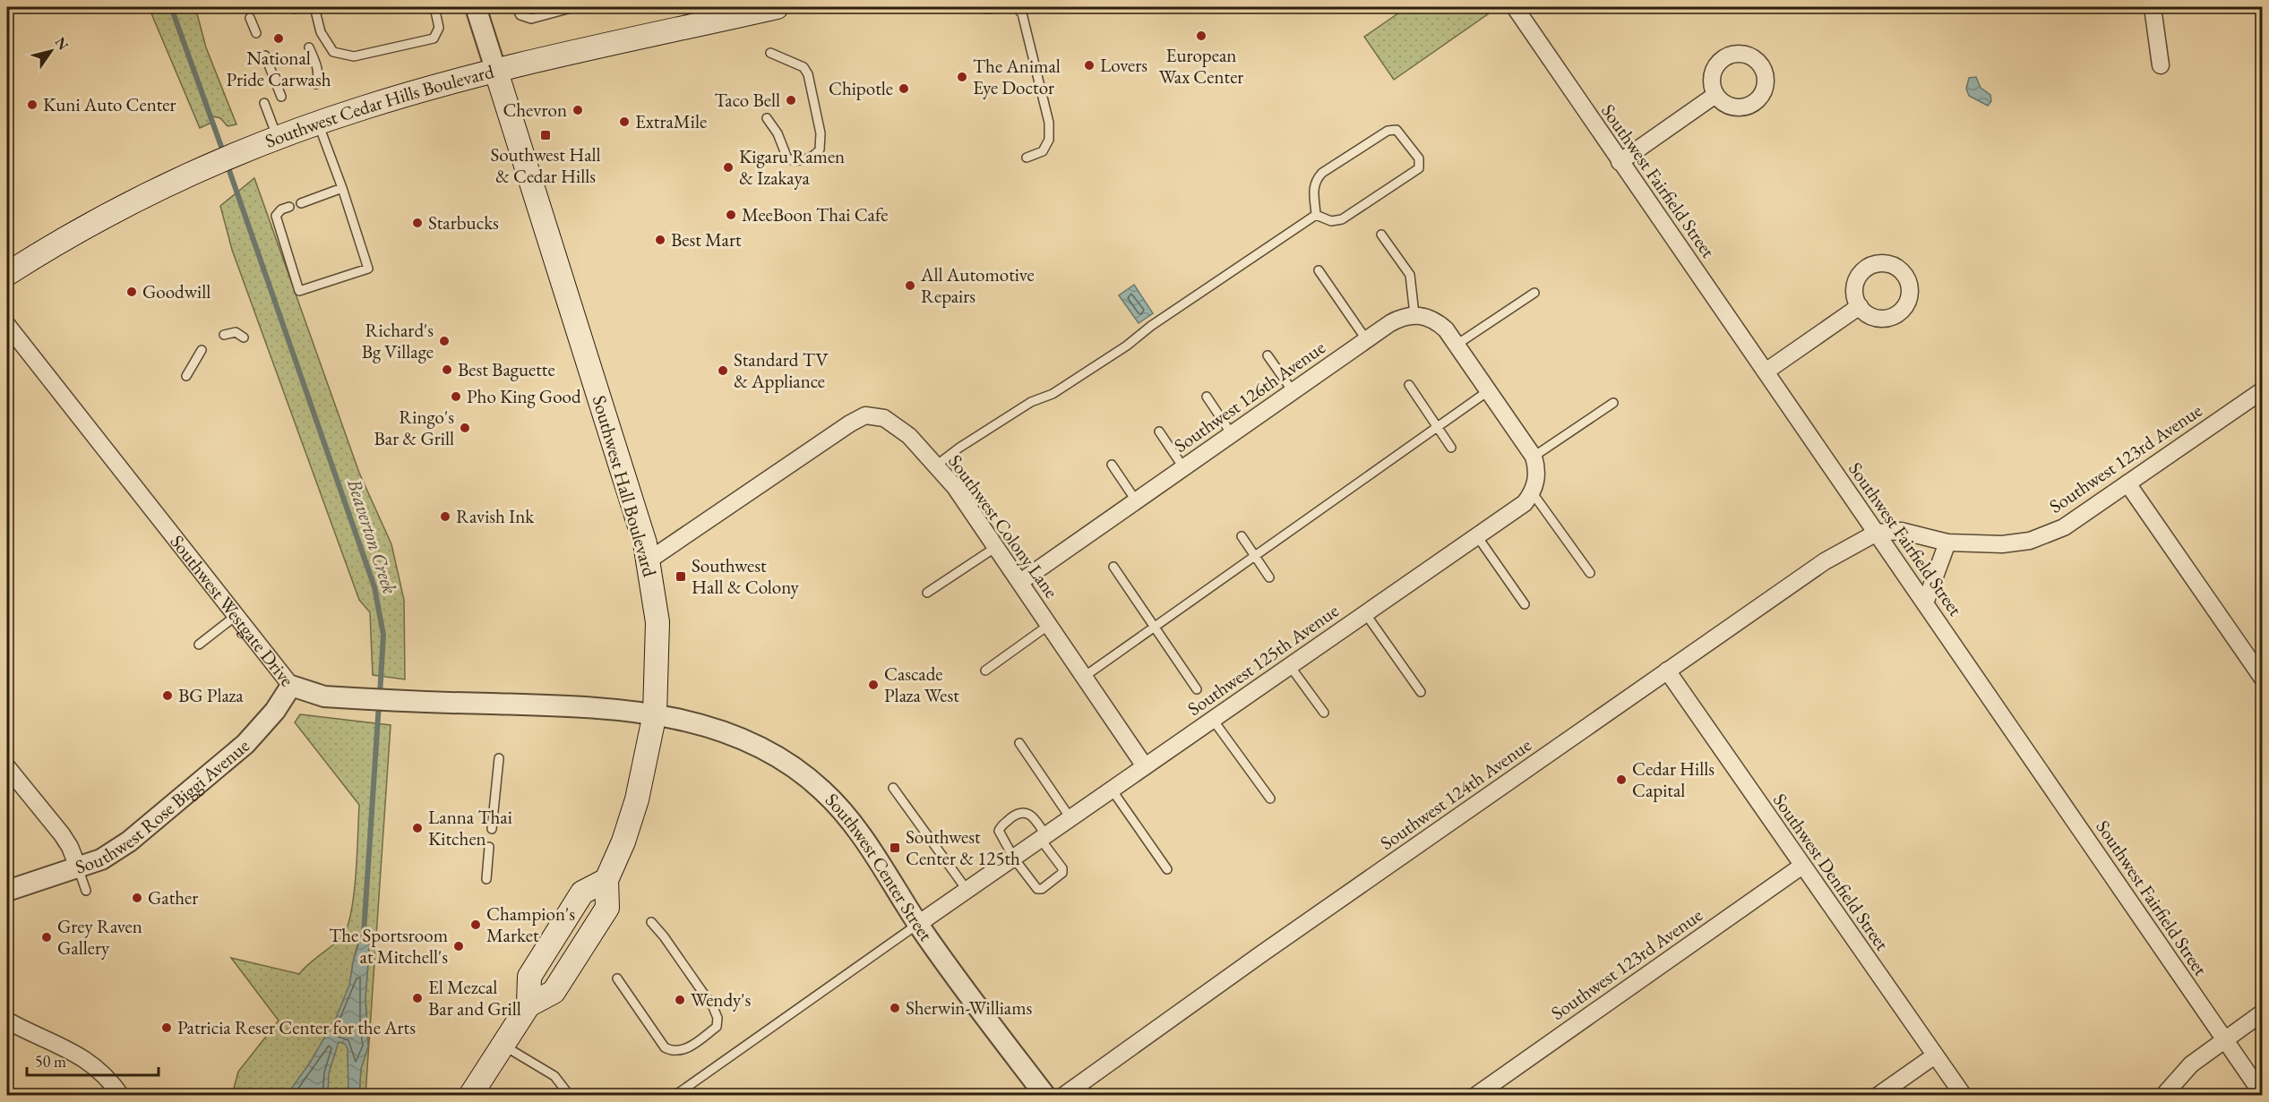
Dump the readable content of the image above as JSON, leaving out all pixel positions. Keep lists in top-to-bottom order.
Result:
{
  "streets": {
    "main road": ["Southwest Cedar Hills Boulevard", "Southwest Hall Boulevard"],
    "street": [
      "Southwest Fairfield Street",
      "Southwest 126th Avenue",
      "Southwest 123rd Avenue",
      "Southwest Colony Lane",
      "Southwest Westgate Drive",
      "Southwest 125th Avenue",
      "Southwest 124th Avenue",
      "Southwest Rose Biggi Avenue",
      "Southwest Center Street",
      "Southwest Denfield Street"
    ]
  },
  "crossings": [
    ["Southwest Cedar Hills Boulevard", "Southwest Hall Boulevard"],
    ["Southwest Fairfield Street", "Southwest 123rd Avenue"],
    ["Southwest Fairfield Street", "Southwest 124th Avenue"],
    ["Southwest 126th Avenue", "Southwest Colony Lane"],
    ["Southwest 123rd Avenue", "Southwest 124th Avenue"],
    ["Southwest 123rd Avenue", "Southwest Denfield Street"],
    ["Southwest Hall Boulevard", "Southwest Colony Lane"],
    ["Southwest Hall Boulevard", "Southwest Westgate Drive"],
    ["Southwest Hall Boulevard", "Southwest Center Street"],
    ["Southwest Colony Lane", "Southwest 125th Avenue"],
    ["Southwest Westgate Drive", "Southwest Rose Biggi Avenue"],
    ["Southwest Westgate Drive", "Southwest Center Street"],
    ["Southwest 125th Avenue", "Southwest Center Street"],
    ["Southwest 124th Avenue", "Southwest Denfield Street"]
  ],
  "water": ["Beaverton Creek"],
  "places": {
    "other": [
      "European Wax Center",
      "National Pride Carwash",
      "Lovers",
      "The Animal Eye Doctor",
      "Chipotle",
      "Taco Bell",
      "Kuni Auto Center",
      "Chevron",
      "ExtraMile",
      "Kigaru Ramen & Izakaya",
      "MeeBoon Thai Cafe",
      "Starbucks",
      "Best Mart",
      "All Automotive Repairs",
      "Goodwill",
      "Richard's Bg Village",
      "Best Baguette",
      "Standard TV & Appliance",
      "Pho King Good",
      "Ringo's Bar & Grill",
      "Ravish Ink",
      "Cascade Plaza West",
      "BG Plaza",
      "Cedar Hills Capital",
      "Lanna Thai Kitchen",
      "Gather",
      "Champion's Market",
      "Grey Raven Gallery",
      "The Sportsroom at Mitchell's",
      "El Mezcal Bar and Grill",
      "Wendy's",
      "Sherwin-Williams",
      "Patricia Reser Center for the Arts"
    ],
    "transit": ["Southwest Hall & Cedar Hills", "Southwest Hall & Colony", "Southwest Center & 125th"]
  },
  "scale_bar": "50 m",
  "north": "top right"
}
